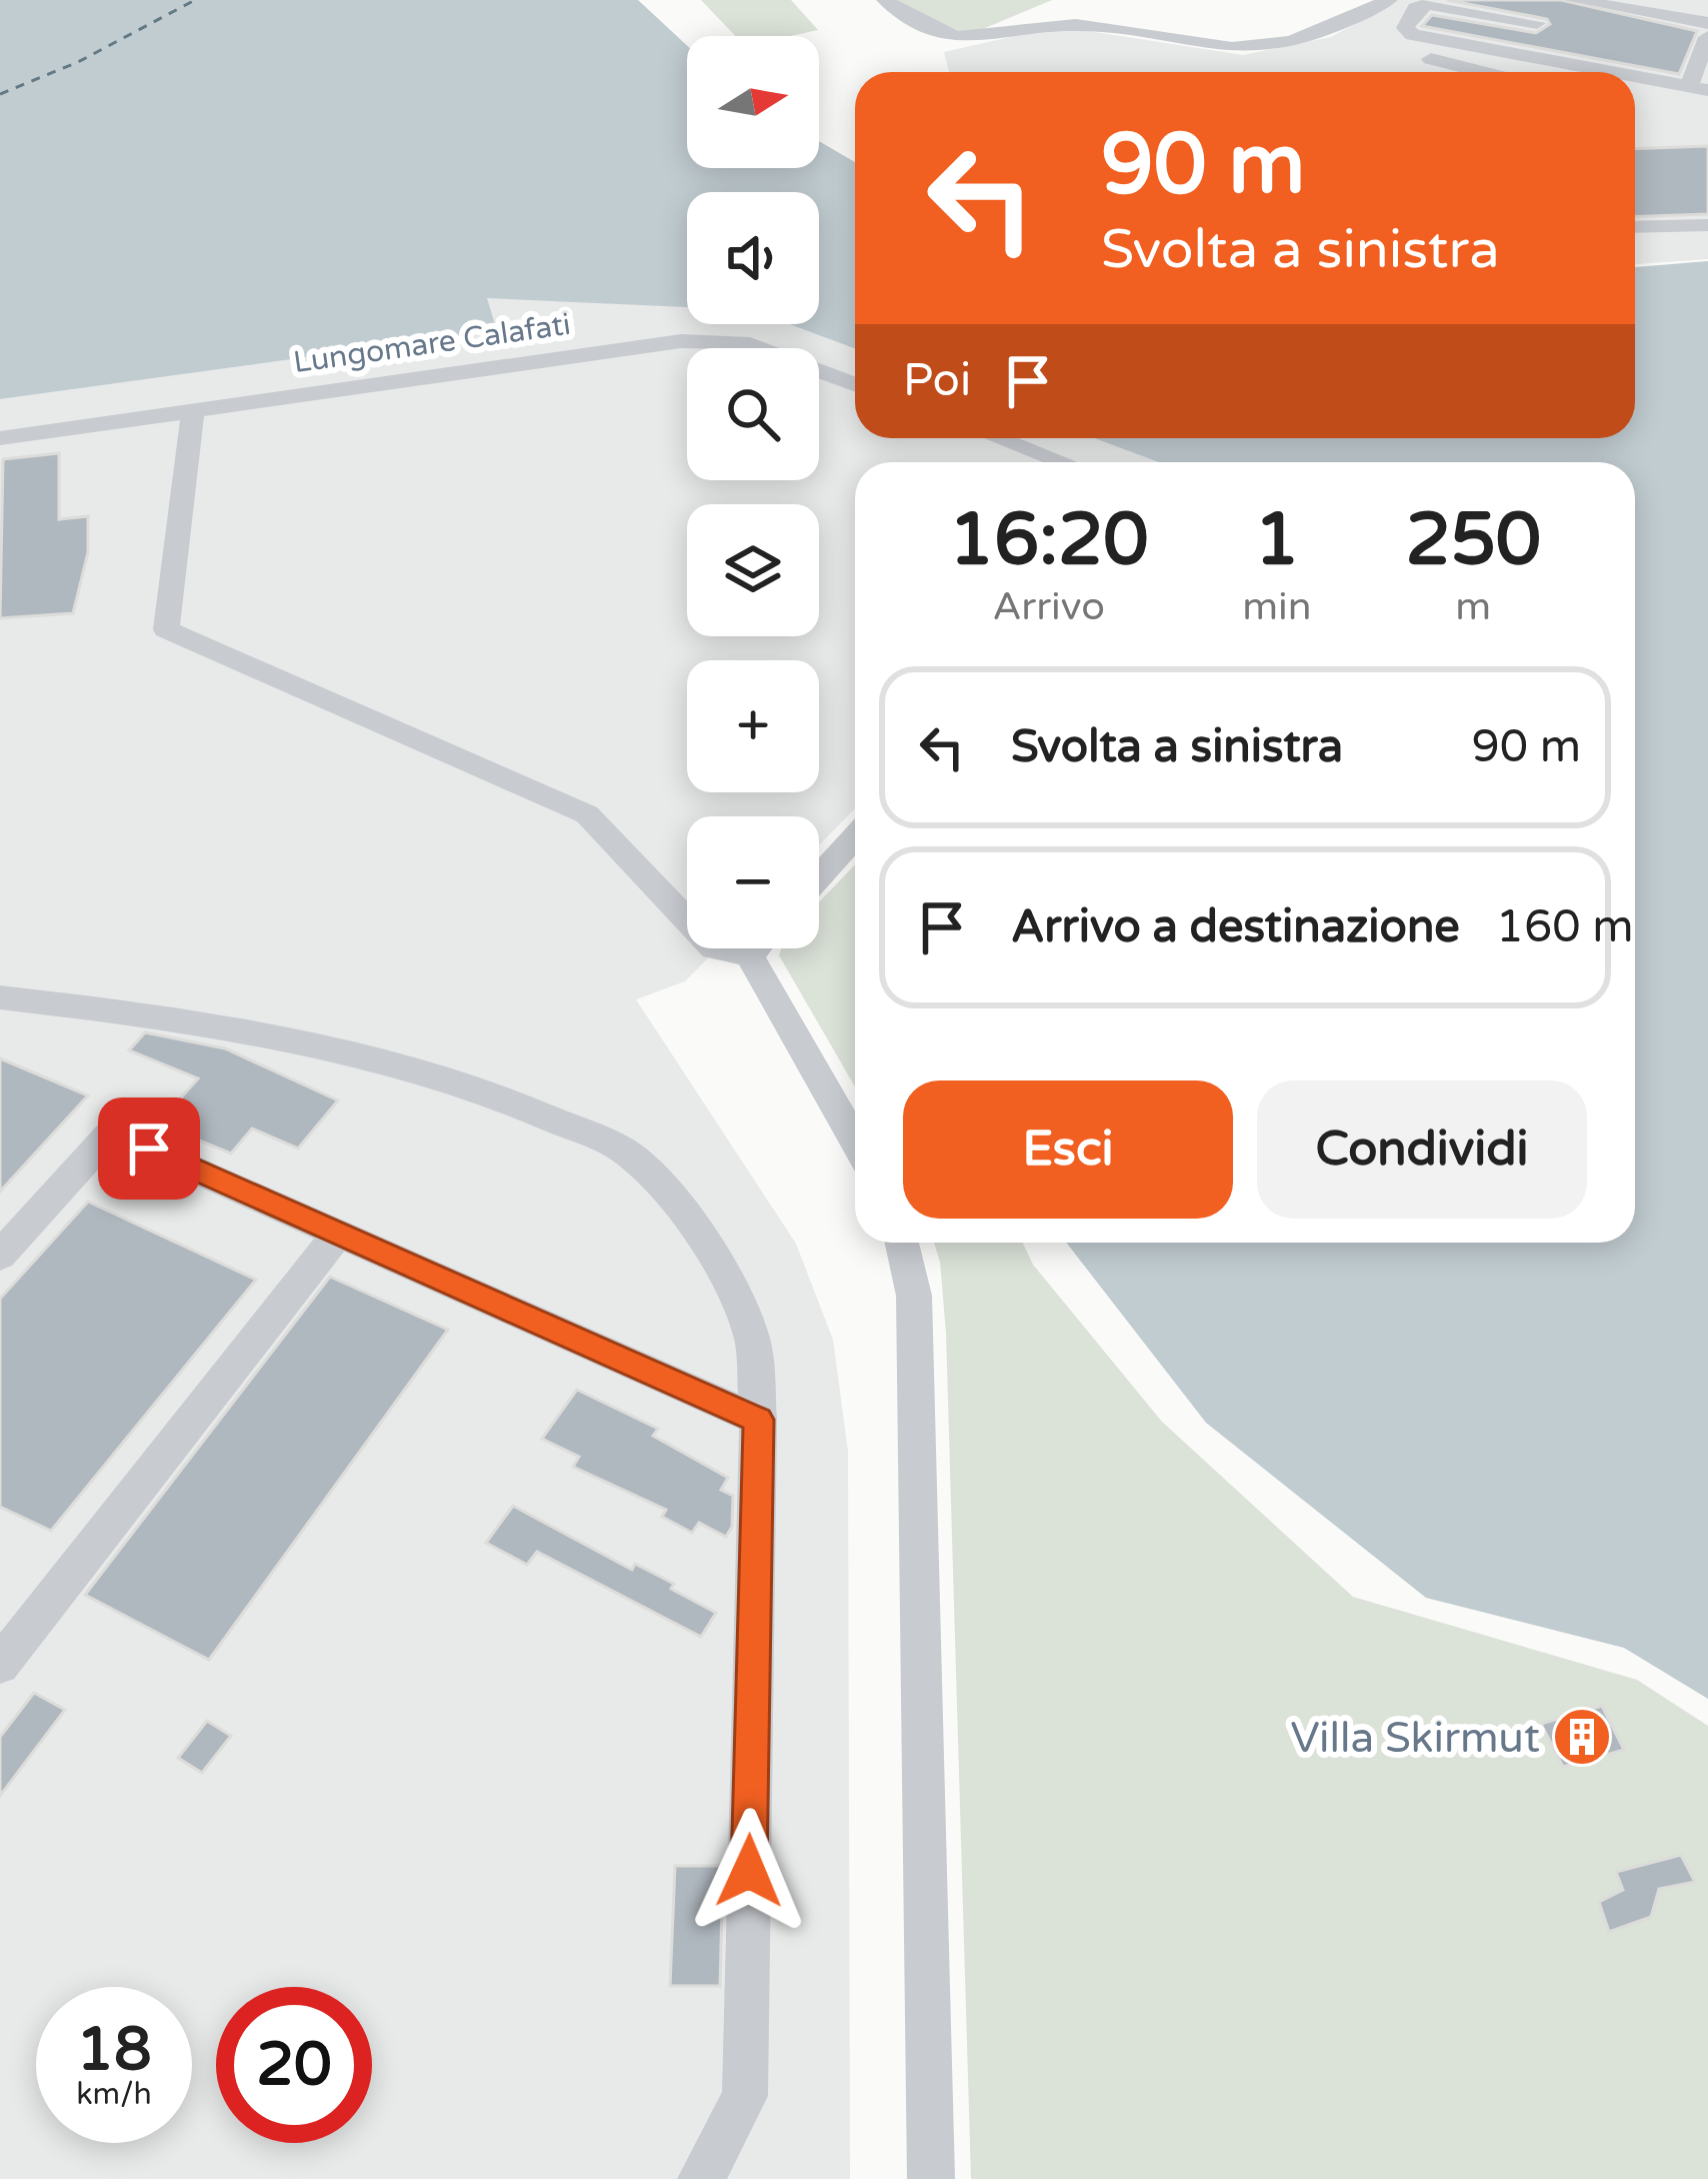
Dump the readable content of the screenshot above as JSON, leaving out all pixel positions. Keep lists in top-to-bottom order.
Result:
{
  "streets": {
    "street": ["Lungomare Calafati"]
  },
  "places": {
    "building": ["Villa Skirmut"]
  },
  "north": "right",
  "page": {
    "map_buttons": ["+", "−"],
    "turn": ["90 m", "Svolta a sinistra"],
    "then": "Poi",
    "eta": [
      "16:20",
      "Arrivo",
      "1",
      "min",
      "250",
      "m"
    ],
    "list": [
      {
        "name": "Svolta a sinistra",
        "value": "90 m"
      },
      {
        "name": "Arrivo a destinazione",
        "value": "160 m"
      }
    ],
    "buttons": ["Esci", "Condividi"],
    "speed": "18 km/h",
    "limit": "20"
  }
}
